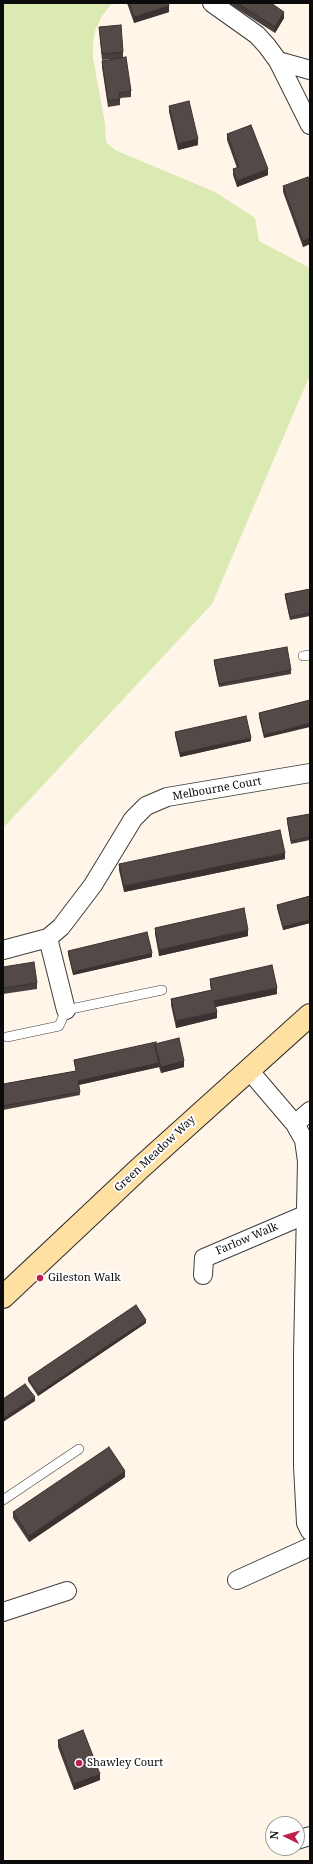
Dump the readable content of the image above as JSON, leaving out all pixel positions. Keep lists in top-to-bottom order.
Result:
{
  "streets": {
    "street": ["Melbourne Court", "Green Meadow Way", "Farlow Walk"]
  },
  "places": ["Gileston Walk", "Shawley Court"],
  "north": "left"
}
